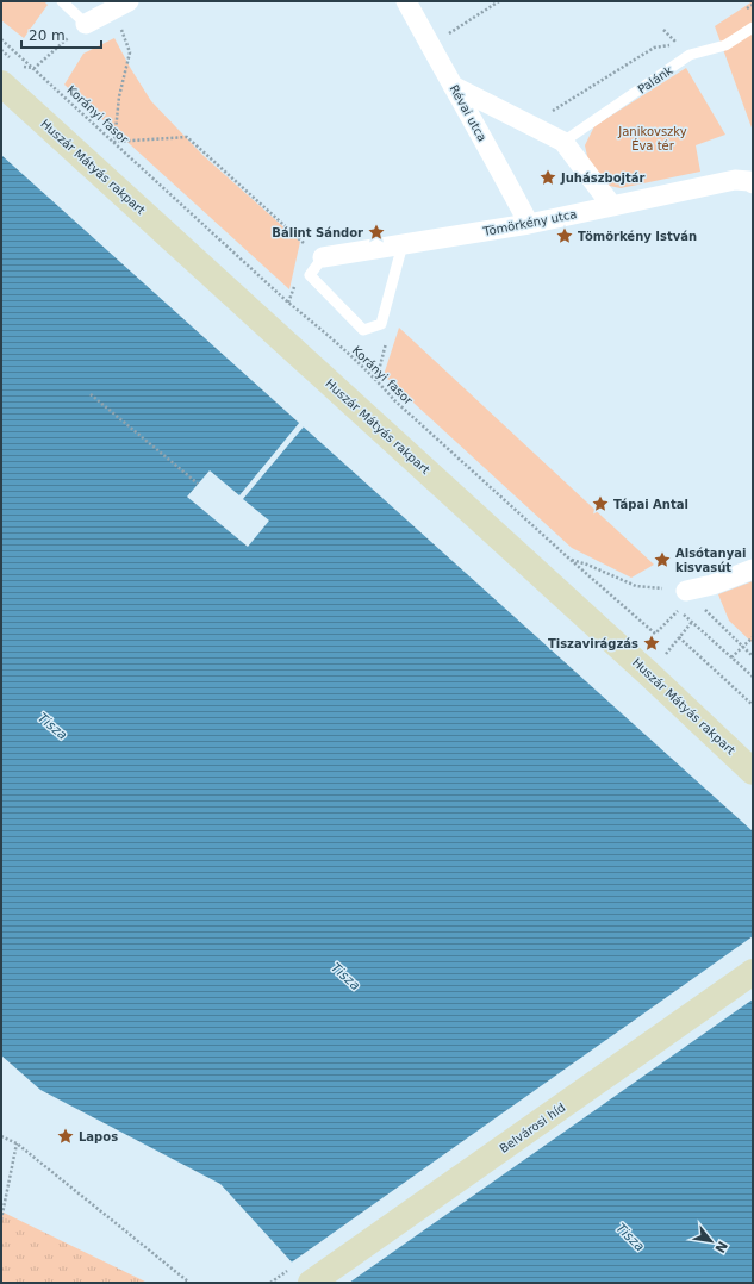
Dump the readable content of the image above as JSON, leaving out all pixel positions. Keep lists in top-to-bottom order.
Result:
{
  "streets": {
    "street": [
      "Révai utca",
      "Huszár Mátyás rakpart",
      "Tömörkény utca",
      "Belvárosi híd"
    ],
    "lane": ["Palánk"],
    "path": ["Korányi fasor"]
  },
  "crossings": [
    ["Révai utca", "Tömörkény utca"]
  ],
  "water": ["Tisza"],
  "parks": ["Janikovszky Éva tér"],
  "places": {
    "place": [
      "Juhászbojtár",
      "Bálint Sándor",
      "Tömörkény István",
      "Tápai Antal",
      "Alsótanyai kisvasút",
      "Tiszavirágzás",
      "Lapos"
    ]
  },
  "scale_bar": "20 m",
  "north": "bottom right"
}
